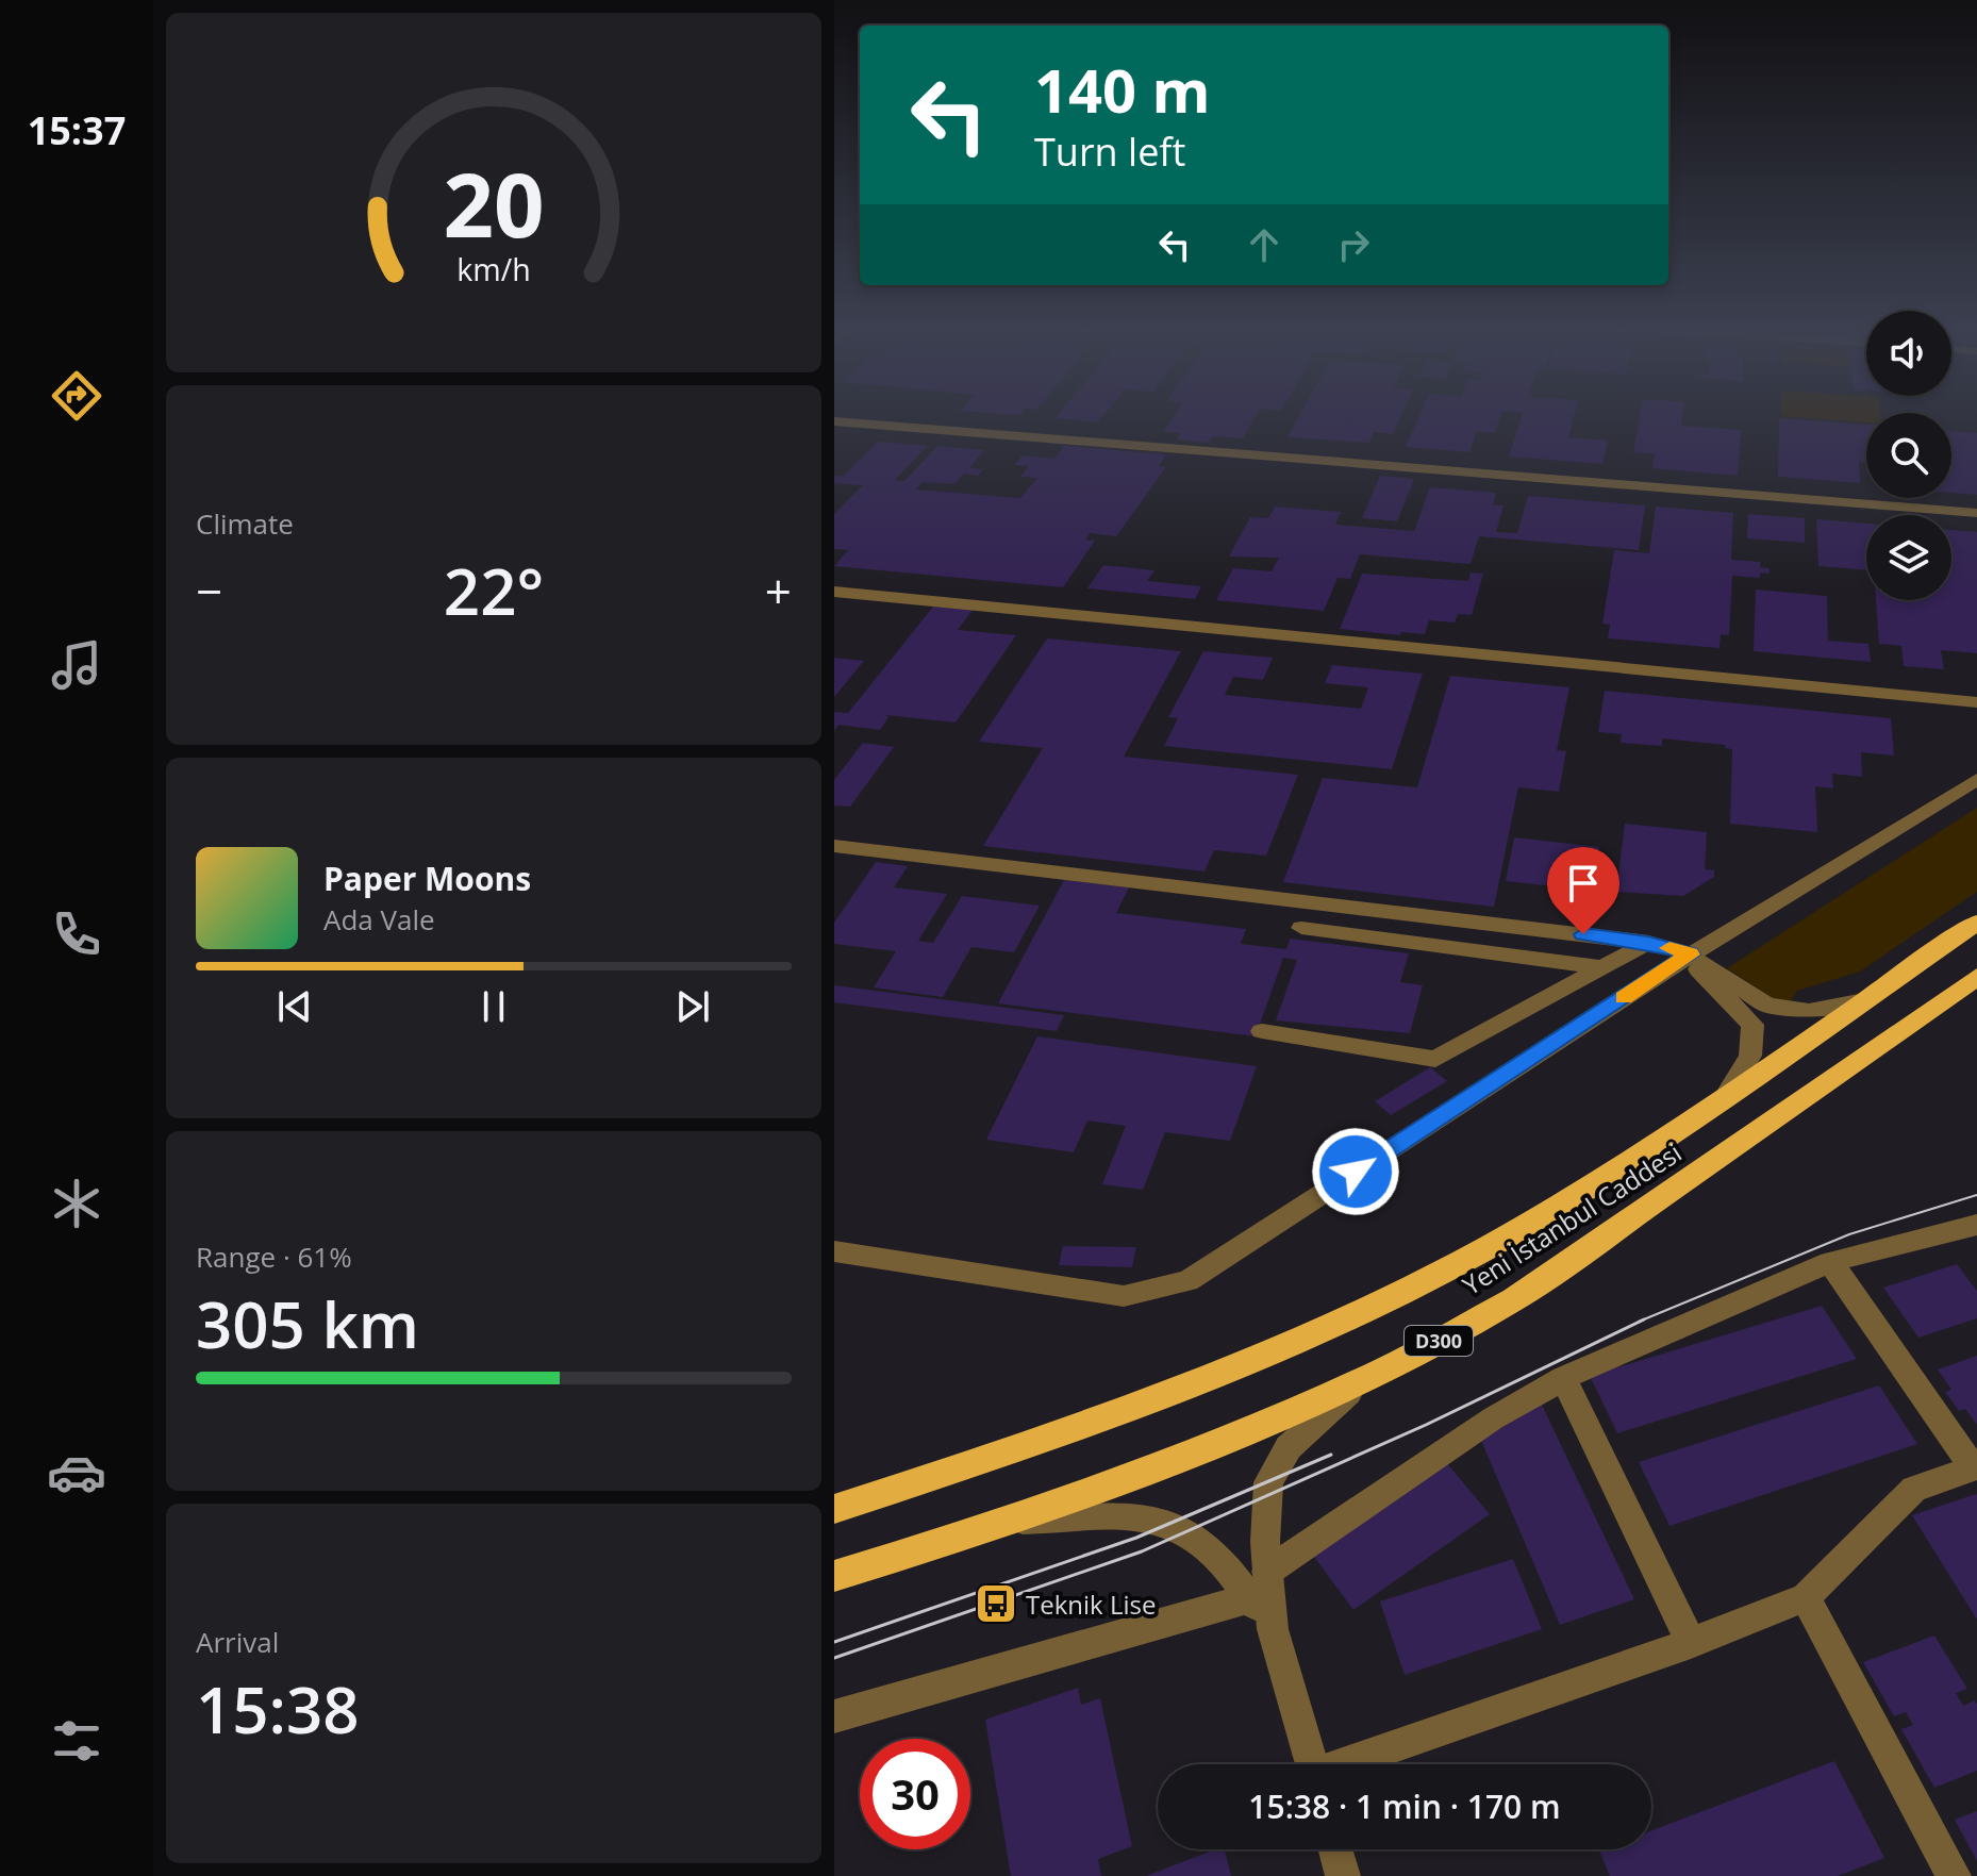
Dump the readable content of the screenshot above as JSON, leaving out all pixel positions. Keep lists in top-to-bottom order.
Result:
{
  "streets": {
    "highway": ["Yeni İstanbul Caddesi", "D300"]
  },
  "places": {
    "bus stop": ["Teknik Lise"]
  },
  "page": {
    "tabs": "15:37",
    "turn": ["140 m", "Turn left"],
    "tile": [
      "Climate",
      ["Range · 61%", "305 km"],
      ["Arrival", "15:38"]
    ],
    "heat": ["−", "22°", "+"],
    "song": ["Paper Moons", "Ada Vale"],
    "limit": "30",
    "trip": "15:38 · 1 min · 170 m",
    "gauge": ["20", "km/h"]
  }
}
